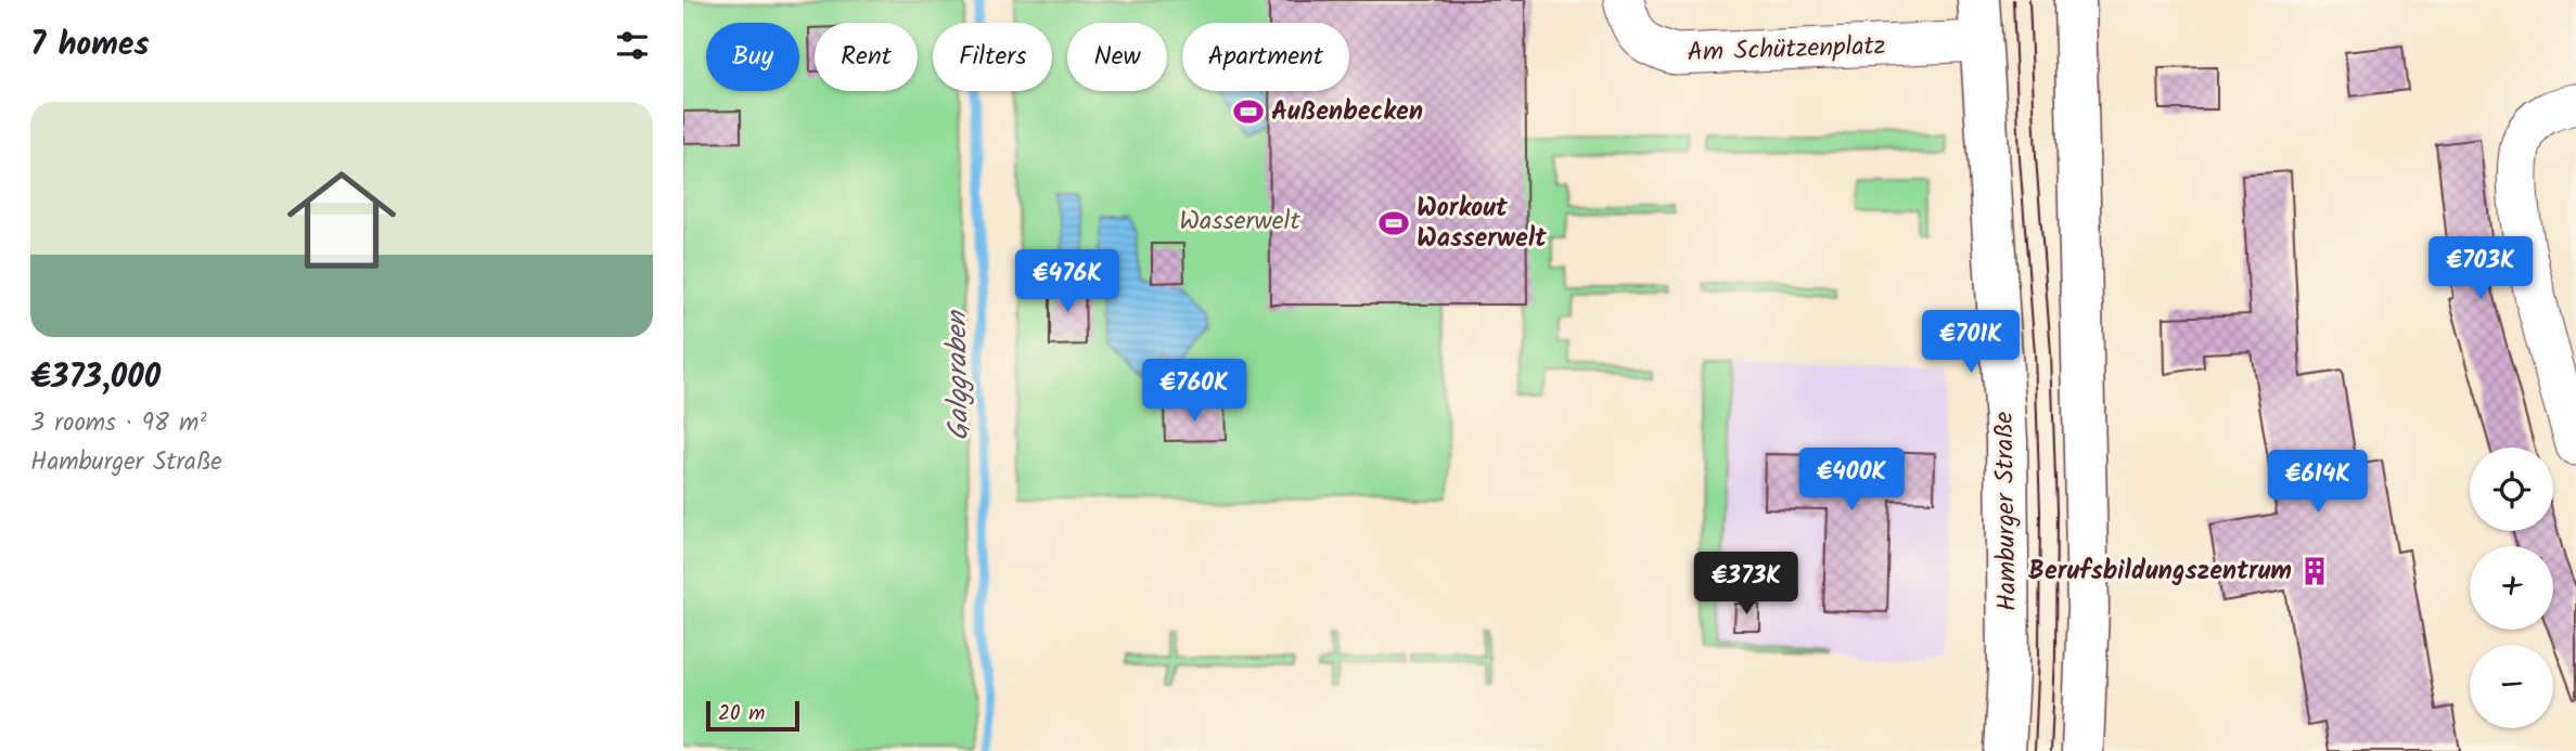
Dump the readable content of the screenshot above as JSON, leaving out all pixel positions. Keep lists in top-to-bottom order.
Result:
{
  "streets": {
    "main road": ["Hamburger Straße"],
    "street": ["Am Schützenplatz"]
  },
  "crossings": [
    ["Am Schützenplatz", "Hamburger Straße"]
  ],
  "water": ["Galggraben"],
  "parks": ["Wasserwelt"],
  "places": {
    "sports": ["Außenbecken", "Workout Wasserwelt"],
    "building": ["Berufsbildungszentrum"]
  },
  "scale_bar": "20 m",
  "page": {
    "heading": "7 homes",
    "chip": [
      "Buy",
      "Rent",
      "Filters",
      "New",
      "Apartment"
    ],
    "list": [
      {
        "name": "€373,000",
        "note": "3 rooms · 98 m² · Hamburger Straße"
      }
    ],
    "price": [
      "€703K",
      "€476K",
      "€701K",
      "€760K",
      "€400K",
      "€614K",
      "€373K"
    ],
    "map_buttons": ["+", "−"],
    "scale": "20 m"
  }
}
